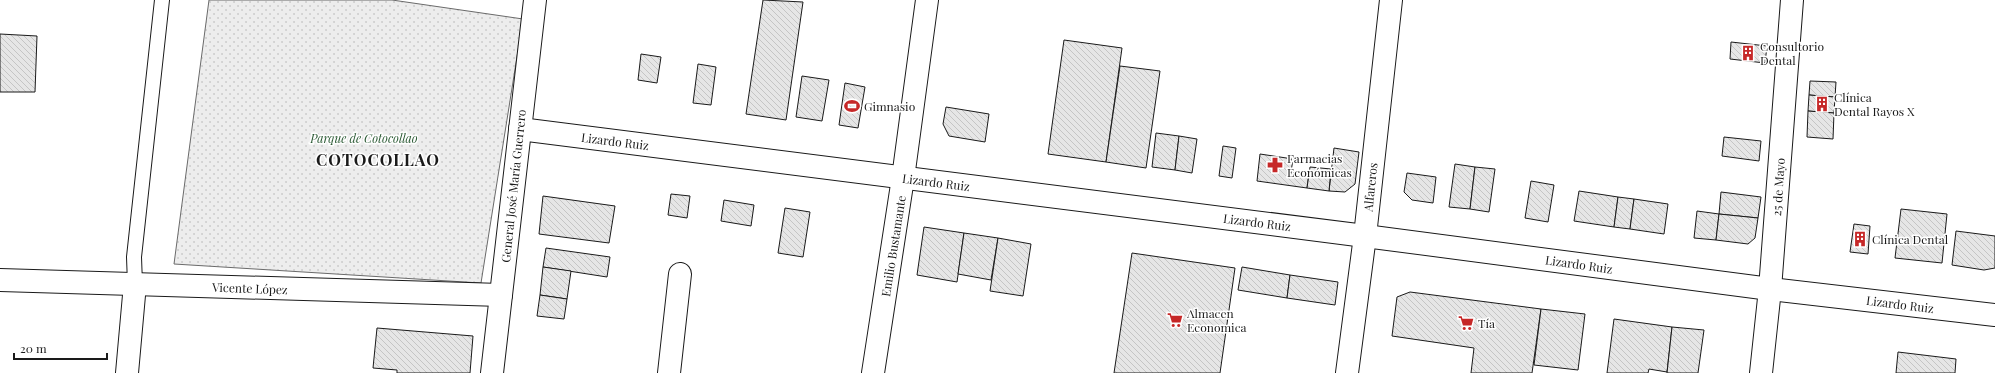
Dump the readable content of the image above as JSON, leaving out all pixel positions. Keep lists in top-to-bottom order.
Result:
{
  "streets": {
    "street": [
      "Lizardo Ruiz",
      "General José María Guerrero",
      "Alfareros",
      "25 de Mayo",
      "Emilio Bustamante",
      "Vicente López"
    ]
  },
  "crossings": [
    ["Lizardo Ruiz", "General José María Guerrero"],
    ["Lizardo Ruiz", "Alfareros"],
    ["Lizardo Ruiz", "25 de Mayo"],
    ["Lizardo Ruiz", "Emilio Bustamante"],
    ["General José María Guerrero", "Vicente López"]
  ],
  "districts": ["COTOCOLLAO"],
  "parks": ["Parque de Cotocollao"],
  "places": {
    "building": ["Consultorio Dental", "Clínica Dental Rayos X", "Clínica Dental"],
    "sports": ["Gimnasio"],
    "pharmacy": ["Farmacias Económicas"],
    "supermarket": ["Almacen Economica", "Tía"]
  },
  "scale_bar": "20 m"
}
